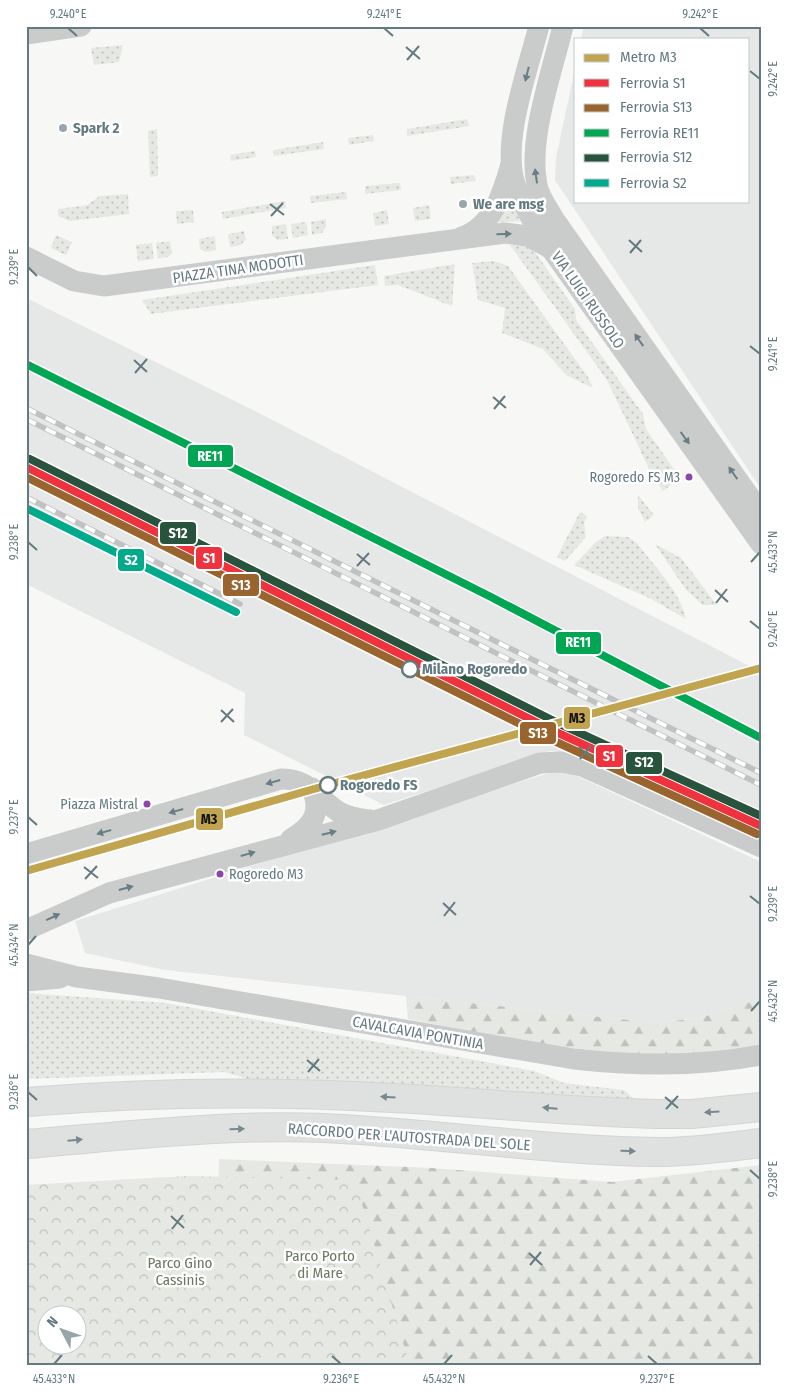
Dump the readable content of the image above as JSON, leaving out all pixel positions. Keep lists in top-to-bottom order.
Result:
{
  "streets": {
    "highway": ["RACCORDO PER L'AUTOSTRADA DEL SOLE"],
    "street": ["PIAZZA TINA MODOTTI", "VIA LUIGI RUSSOLO", "CAVALCAVIA PONTINIA"]
  },
  "crossings": [
    ["PIAZZA TINA MODOTTI", "VIA LUIGI RUSSOLO"]
  ],
  "parks": ["Parco Porto di Mare", "Parco Gino Cassinis"],
  "places": [
    "Spark 2",
    "We are msg",
    "Rogoredo FS M3",
    "Milano Rogoredo",
    "Rogoredo FS",
    "Piazza Mistral",
    "Rogoredo M3"
  ],
  "lines": [
    "rail line RE11",
    "rail line S12",
    "rail line S1",
    "rail line S13",
    "rail line S2",
    "metro line M3"
  ],
  "legend": [
    "Metro M3",
    "Ferrovia S1",
    "Ferrovia S13",
    "Ferrovia RE11",
    "Ferrovia S12",
    "Ferrovia S2"
  ],
  "north": "top left",
  "coordinates": [
    "9.240°E",
    "9.241°E",
    "9.242°E",
    "9.239°E",
    "9.238°E",
    "45.433°N",
    "9.237°E",
    "45.434°N",
    "45.432°N",
    "9.236°E"
  ]
}
